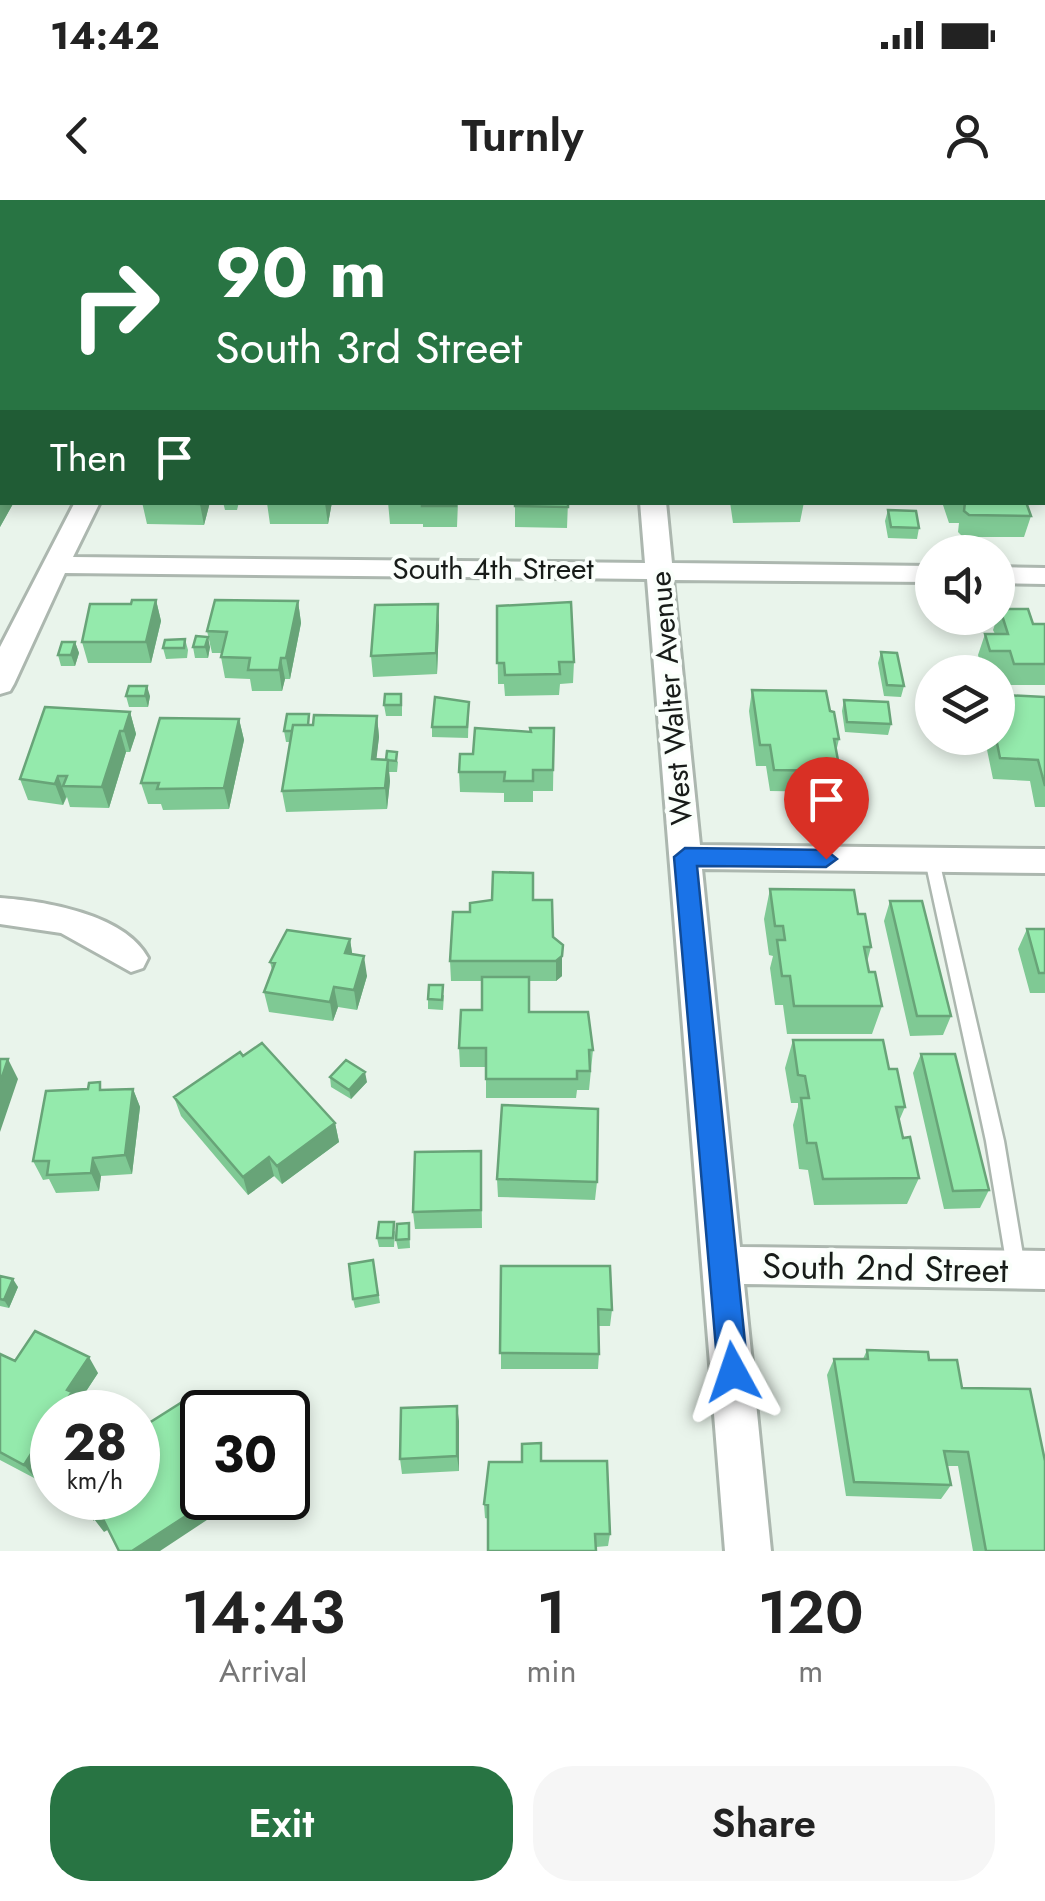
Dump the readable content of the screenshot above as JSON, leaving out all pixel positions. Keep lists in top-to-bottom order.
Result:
{
  "streets": {
    "street": ["South 4th Street", "West Walter Avenue", "South 2nd Street"]
  },
  "crossings": [
    ["South 4th Street", "West Walter Avenue"],
    ["West Walter Avenue", "South 2nd Street"]
  ],
  "page": {
    "status": "14:42",
    "header": "Turnly",
    "turn": ["90 m", "South 3rd Street"],
    "then": "Then",
    "speed": "28 km/h",
    "limit": "30",
    "eta": [
      "14:43",
      "Arrival",
      "1",
      "min",
      "120",
      "m"
    ],
    "buttons": ["Exit", "Share"]
  }
}
